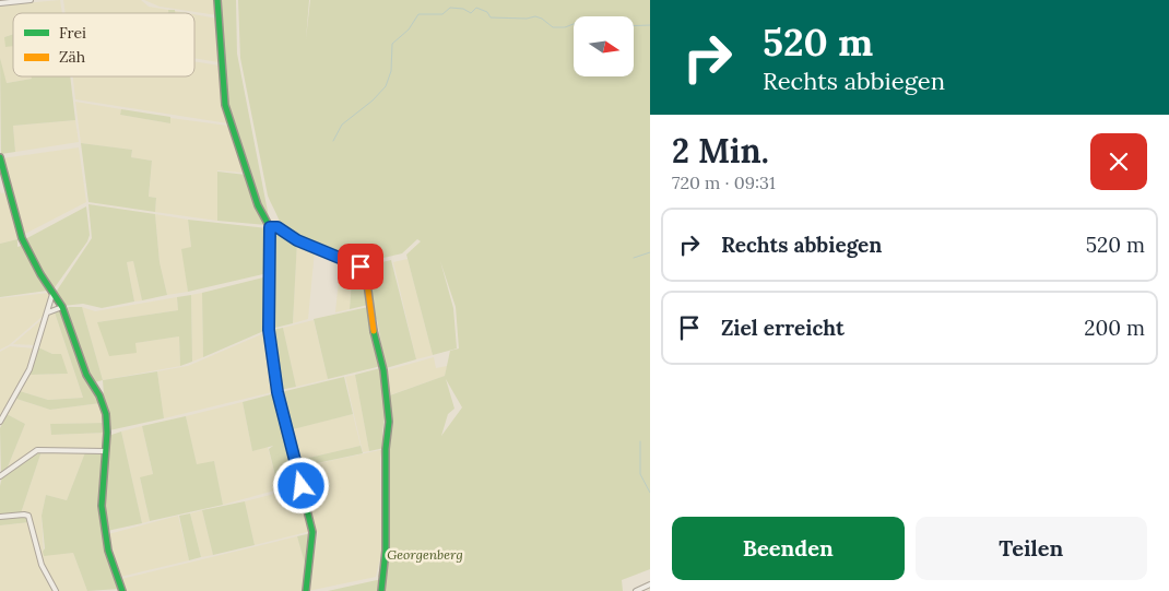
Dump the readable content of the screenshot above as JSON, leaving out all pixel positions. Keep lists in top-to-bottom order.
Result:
{
  "parks": ["Georgenberg"],
  "legend": ["Frei", "Zäh"],
  "north": "right",
  "page": {
    "turn": ["520 m", "Rechts abbiegen"],
    "heading": ["2 Min.", "720 m · 09:31"],
    "list": [
      {
        "name": "Rechts abbiegen",
        "value": "520 m"
      },
      {
        "name": "Ziel erreicht",
        "value": "200 m"
      }
    ],
    "buttons": ["Beenden", "Teilen"]
  }
}
